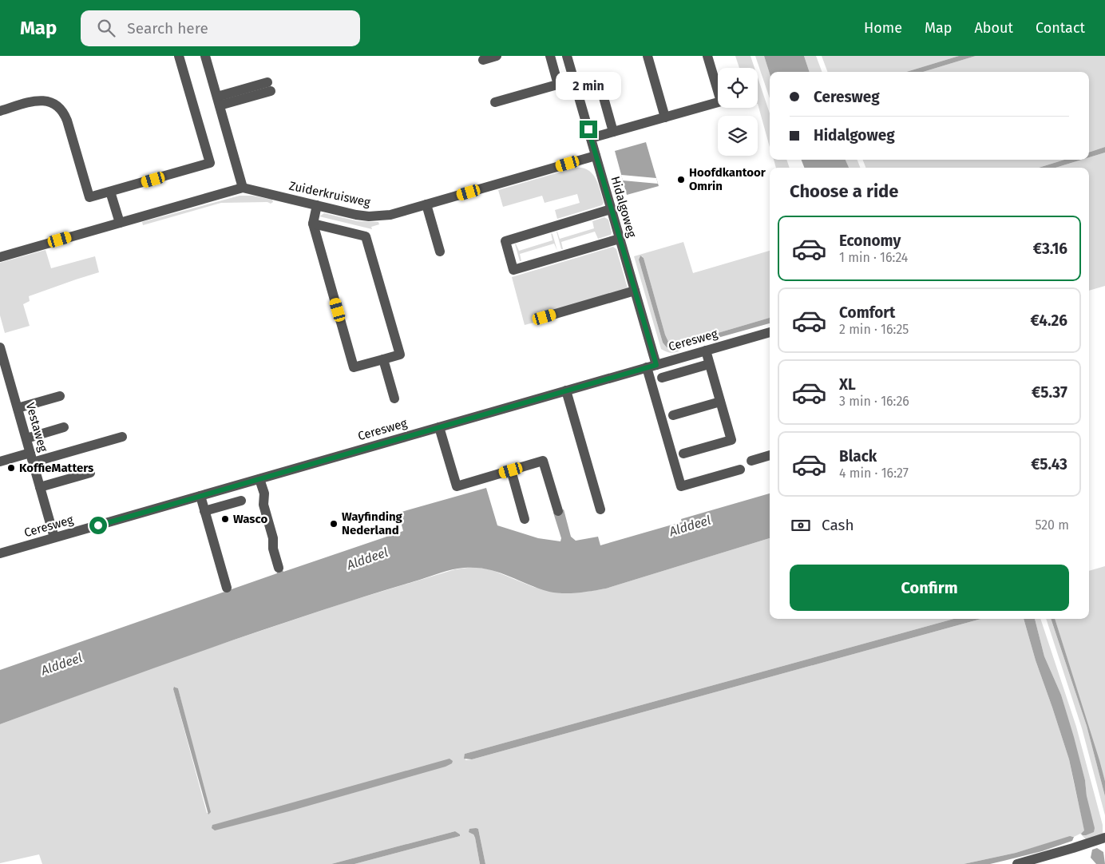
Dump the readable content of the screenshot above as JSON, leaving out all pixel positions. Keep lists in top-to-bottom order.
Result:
{
  "streets": {
    "street": [
      "Zuiderkruisweg",
      "Hidalgoweg",
      "Ceresweg",
      "Vestaweg"
    ]
  },
  "crossings": [
    ["Zuiderkruisweg", "Hidalgoweg"],
    ["Hidalgoweg", "Ceresweg"],
    ["Ceresweg", "Vestaweg"]
  ],
  "water": ["Alddeel"],
  "places": [
    "Hoofdkantoor Omrin",
    "KoffieMatters",
    "Wasco",
    "Wayfinding Nederland"
  ],
  "page": {
    "header": "Map",
    "search": "Search here",
    "nav": [
      "Home",
      "Map",
      "About",
      "Contact"
    ],
    "bubble": "2 min",
    "banner": ["Ceresweg", "Hidalgoweg"],
    "heading": "Choose a ride",
    "list": [
      {
        "name": "Economy",
        "note": "1 min · 16:24",
        "value": "€3.16"
      },
      {
        "name": "Comfort",
        "note": "2 min · 16:25",
        "value": "€4.26"
      },
      {
        "name": "XL",
        "note": "3 min · 16:26",
        "value": "€5.37"
      },
      {
        "name": "Black",
        "note": "4 min · 16:27",
        "value": "€5.43"
      }
    ],
    "pay": ["Cash", "520 m"],
    "buttons": "Confirm"
  }
}
